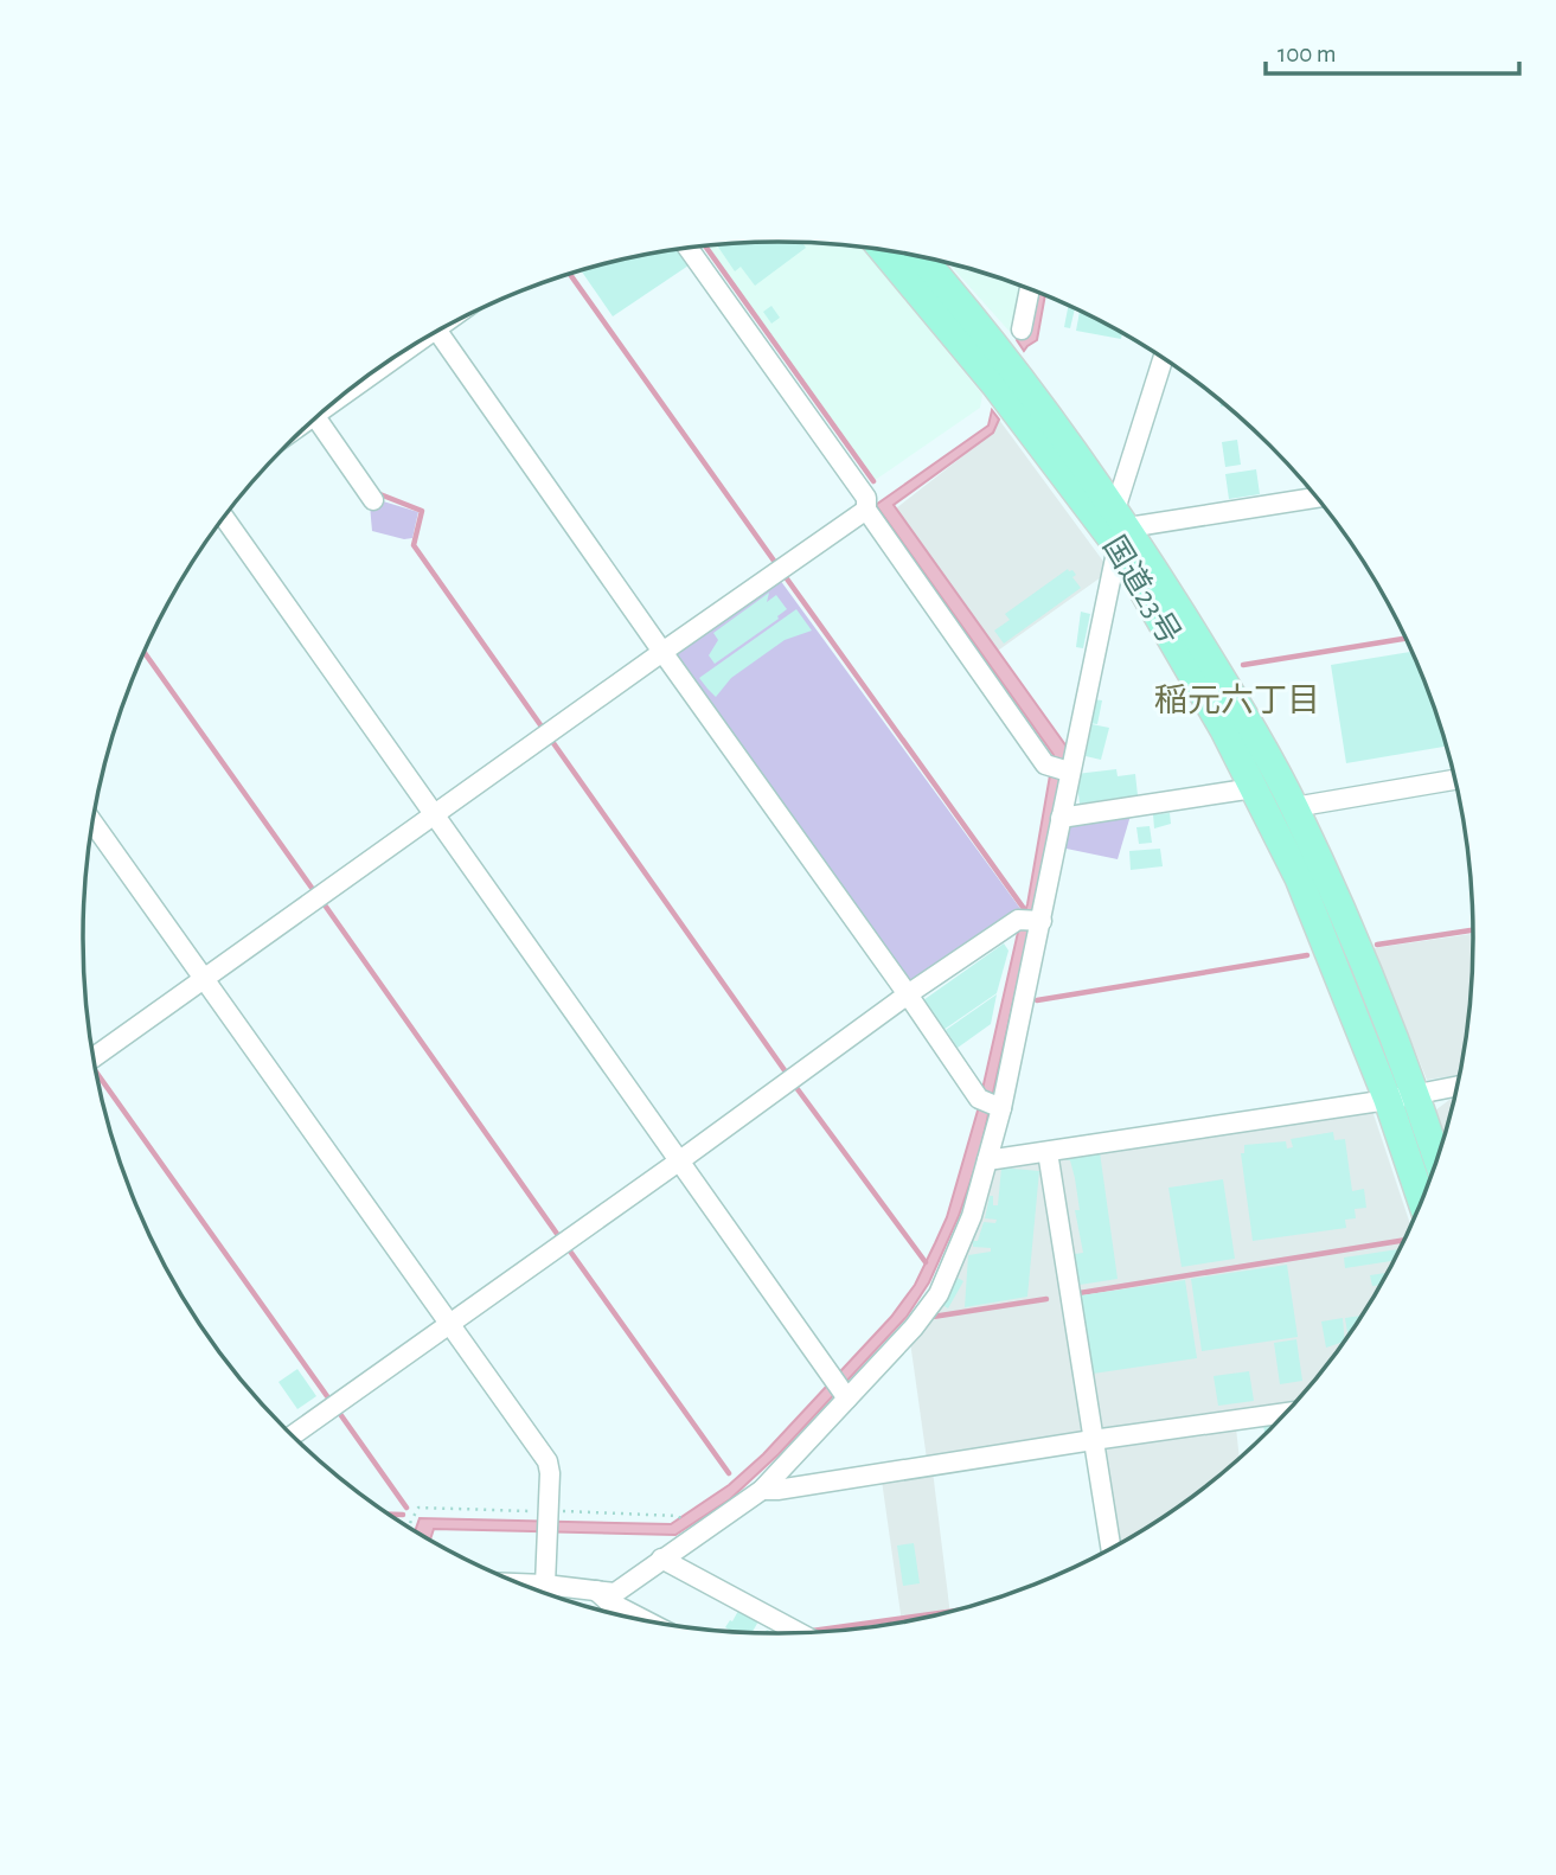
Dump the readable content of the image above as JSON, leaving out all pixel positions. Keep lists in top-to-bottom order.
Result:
{
  "streets": {
    "highway": ["国道23号"]
  },
  "districts": ["稲元六丁目"],
  "scale_bar": "100 m"
}
